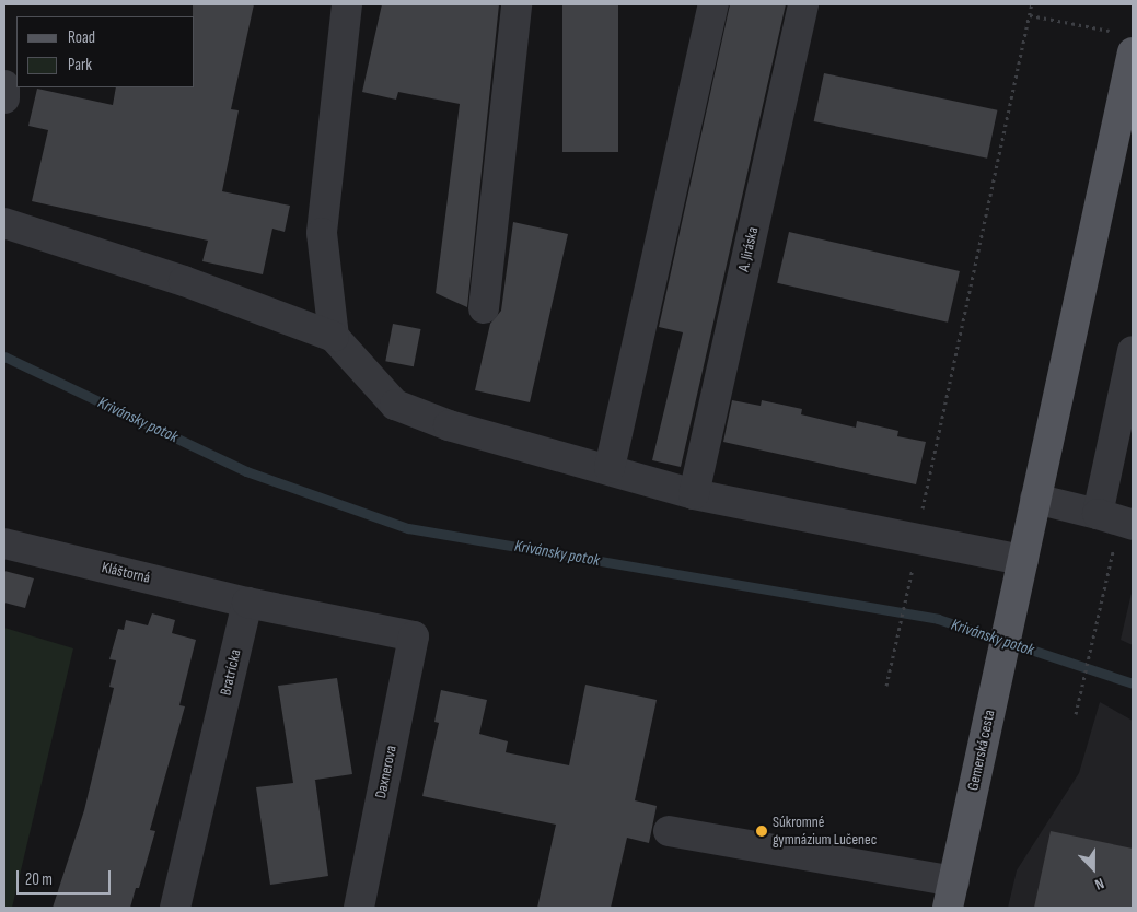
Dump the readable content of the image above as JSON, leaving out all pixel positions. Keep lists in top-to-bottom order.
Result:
{
  "streets": {
    "main road": ["Gemerská cesta"],
    "street": [
      "A. Jiráska",
      "Kláštorná",
      "Bratrícka",
      "Daxnerova"
    ]
  },
  "crossings": [
    ["Kláštorná", "Bratrícka"],
    ["Kláštorná", "Daxnerova"],
    ["Bratrícka", "Daxnerova"]
  ],
  "water": ["Krivánsky potok"],
  "places": ["Súkromné gymnázium Lučenec"],
  "legend": ["Road", "Park"],
  "scale_bar": "20 m",
  "north": "bottom"
}
